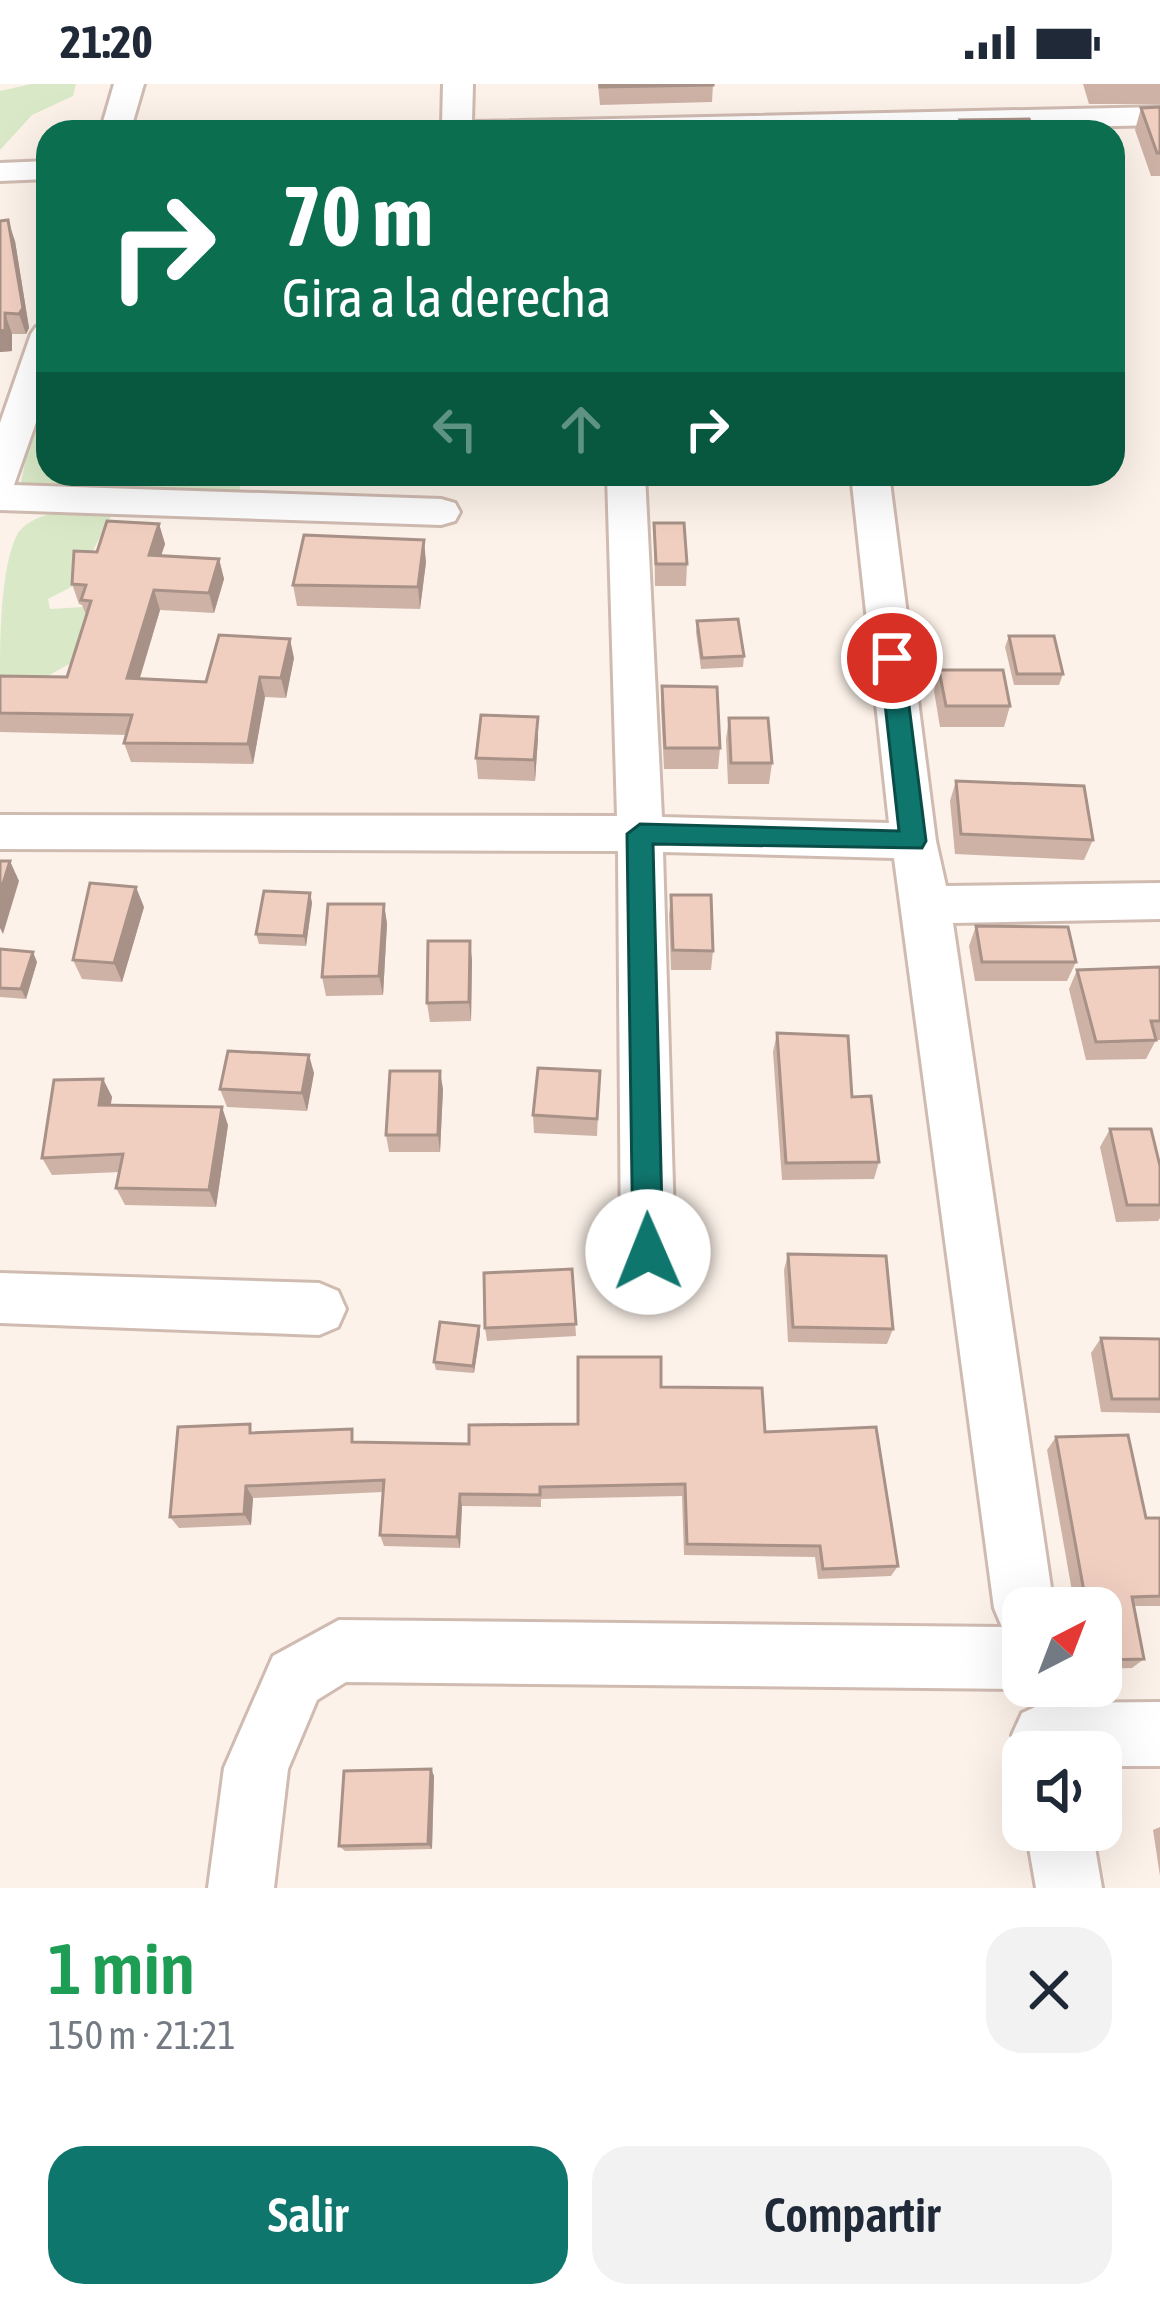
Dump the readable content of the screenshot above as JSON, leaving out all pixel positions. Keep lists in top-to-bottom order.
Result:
{
  "north": "top right",
  "page": {
    "status": "21:20",
    "turn": ["70 m", "Gira a la derecha"],
    "heading": ["1 min", "150 m · 21:21"],
    "buttons": ["Salir", "Compartir"]
  }
}
